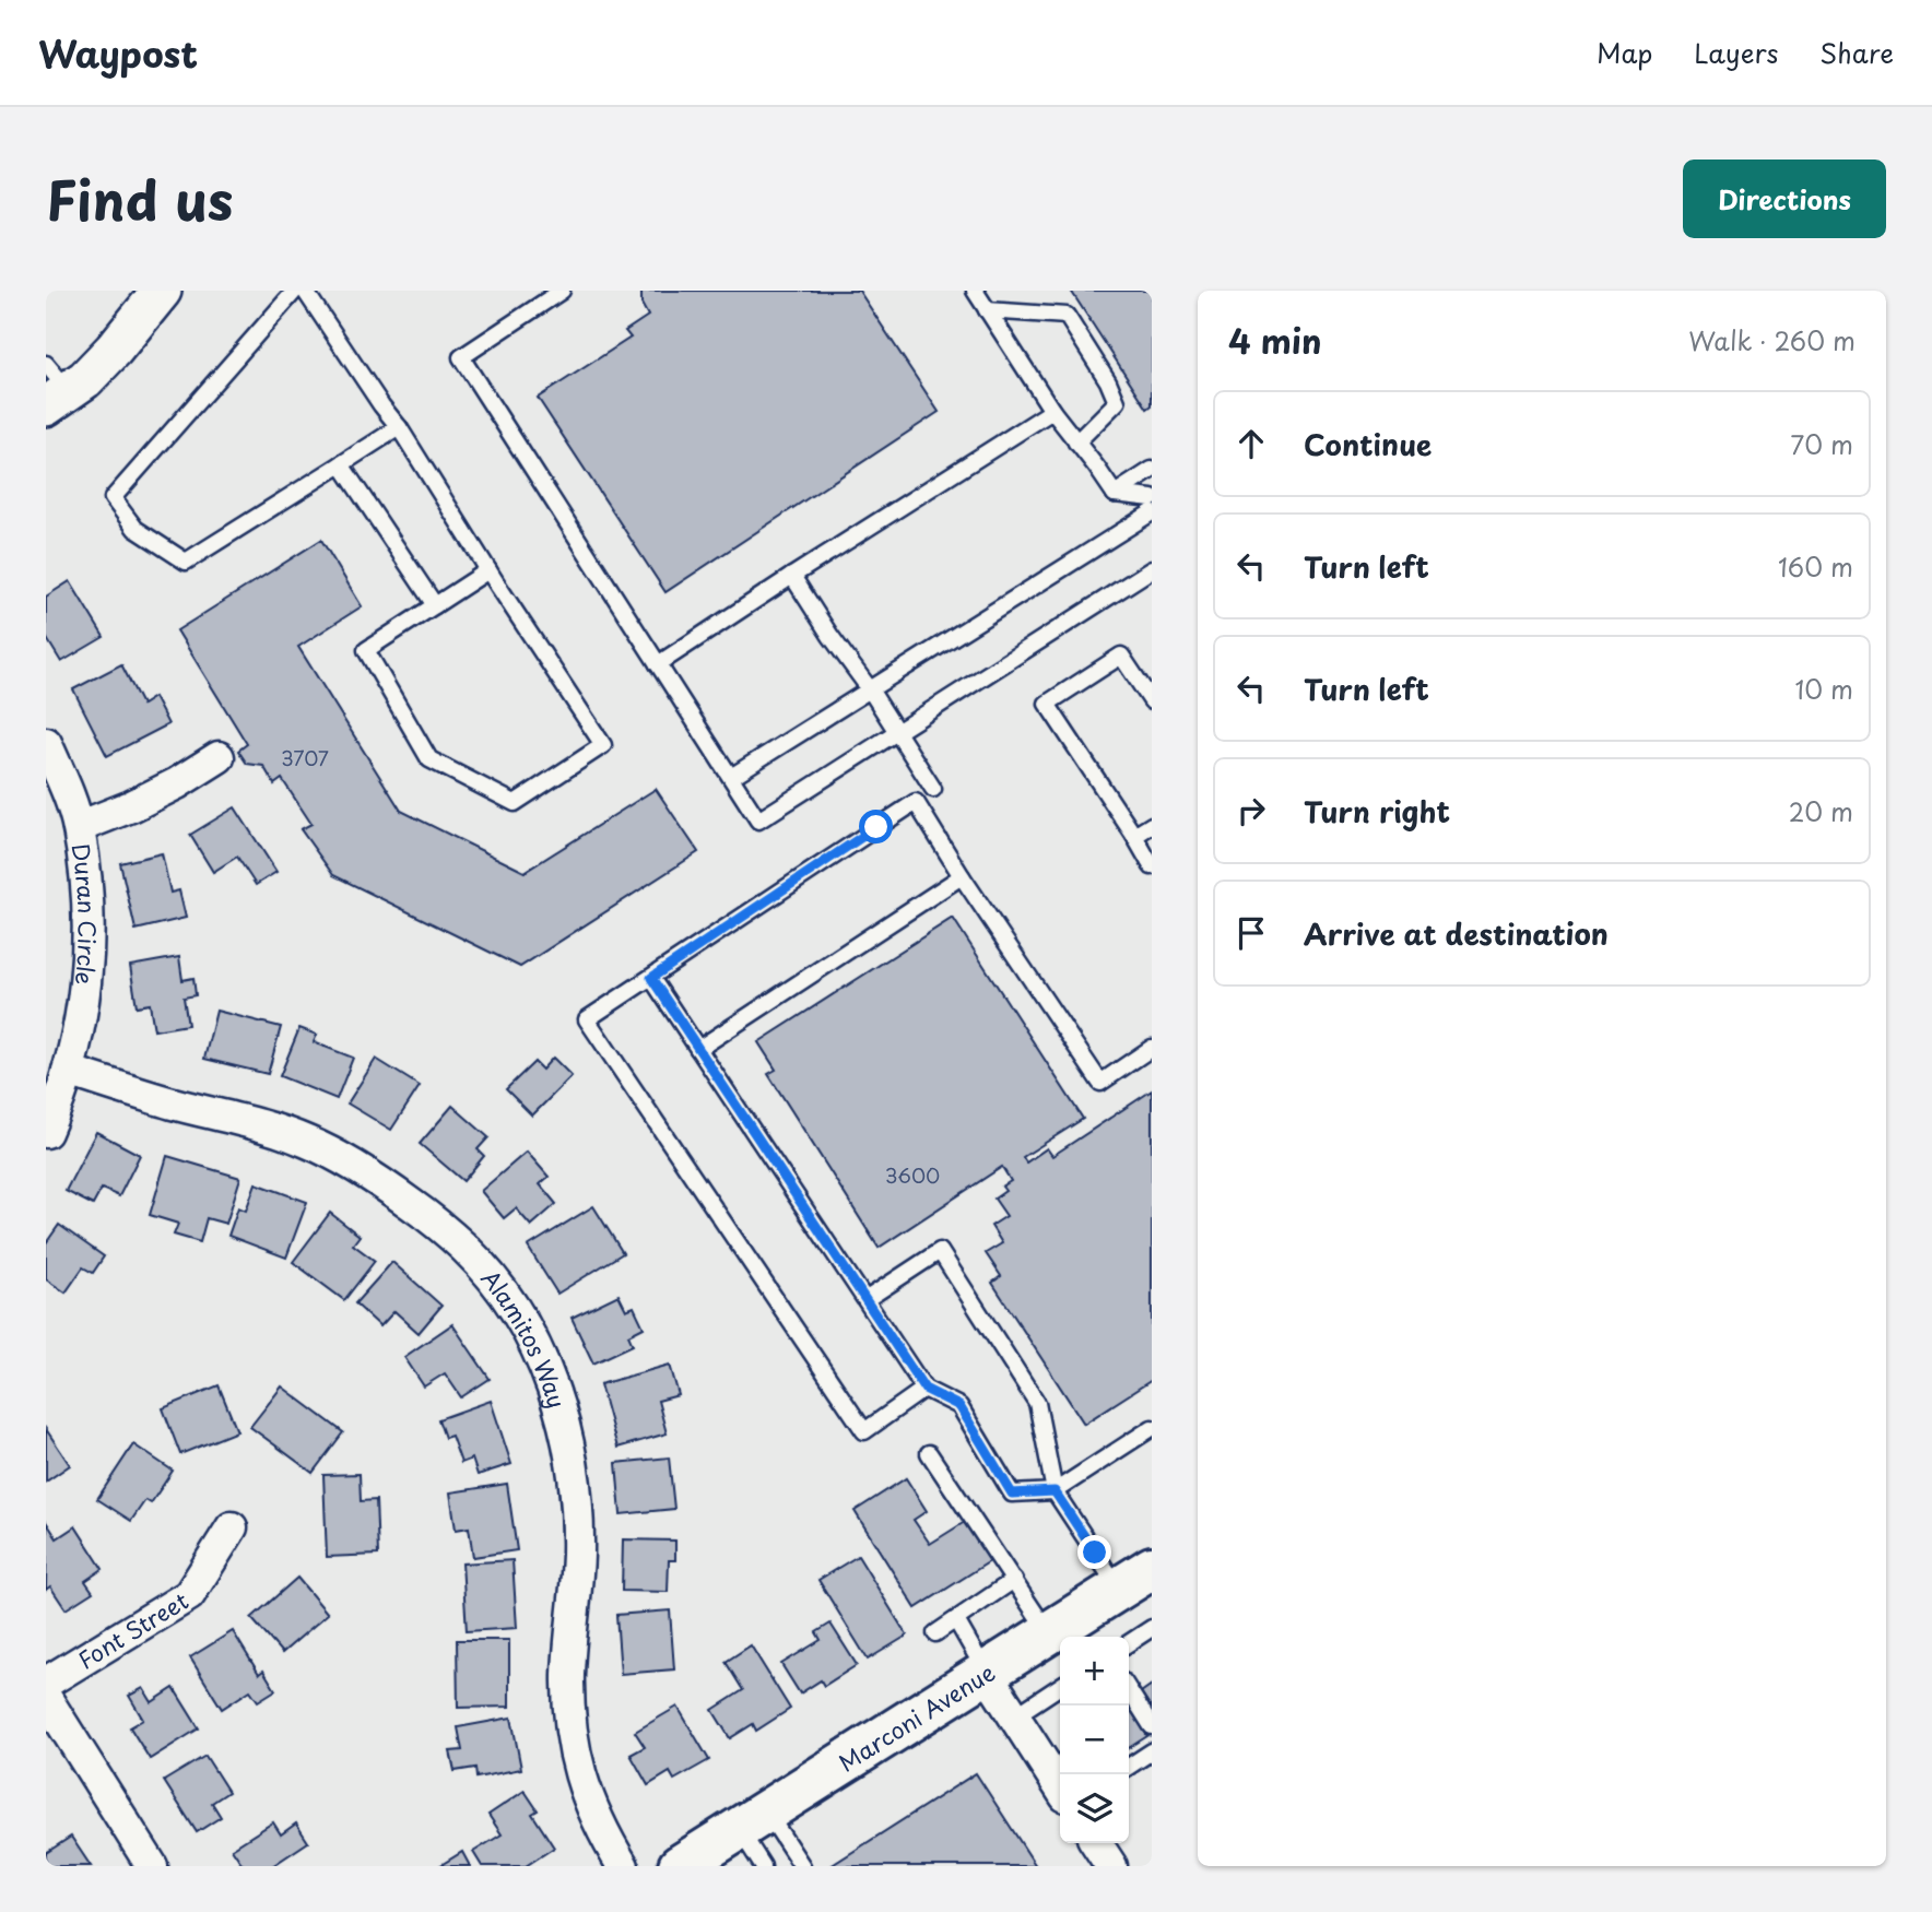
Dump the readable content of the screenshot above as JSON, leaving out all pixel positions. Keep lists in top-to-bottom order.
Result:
{
  "streets": {
    "main road": ["Marconi Avenue"],
    "street": ["Duran Circle", "Alamitos Way", "Font Street"]
  },
  "crossings": [
    ["Duran Circle", "Alamitos Way"]
  ],
  "house_numbers": ["3707", "3600"],
  "page": {
    "header": "Waypost",
    "nav": ["Map", "Layers", "Share"],
    "title": "Find us",
    "buttons": "Directions",
    "heading": ["4 min", "Walk · 260 m"],
    "list": [
      ["Continue", "70 m"],
      ["Turn left", "160 m"],
      ["Turn left", "10 m"],
      ["Turn right", "20 m"],
      "Arrive at destination"
    ],
    "map_buttons": ["+", "−"]
  }
}
